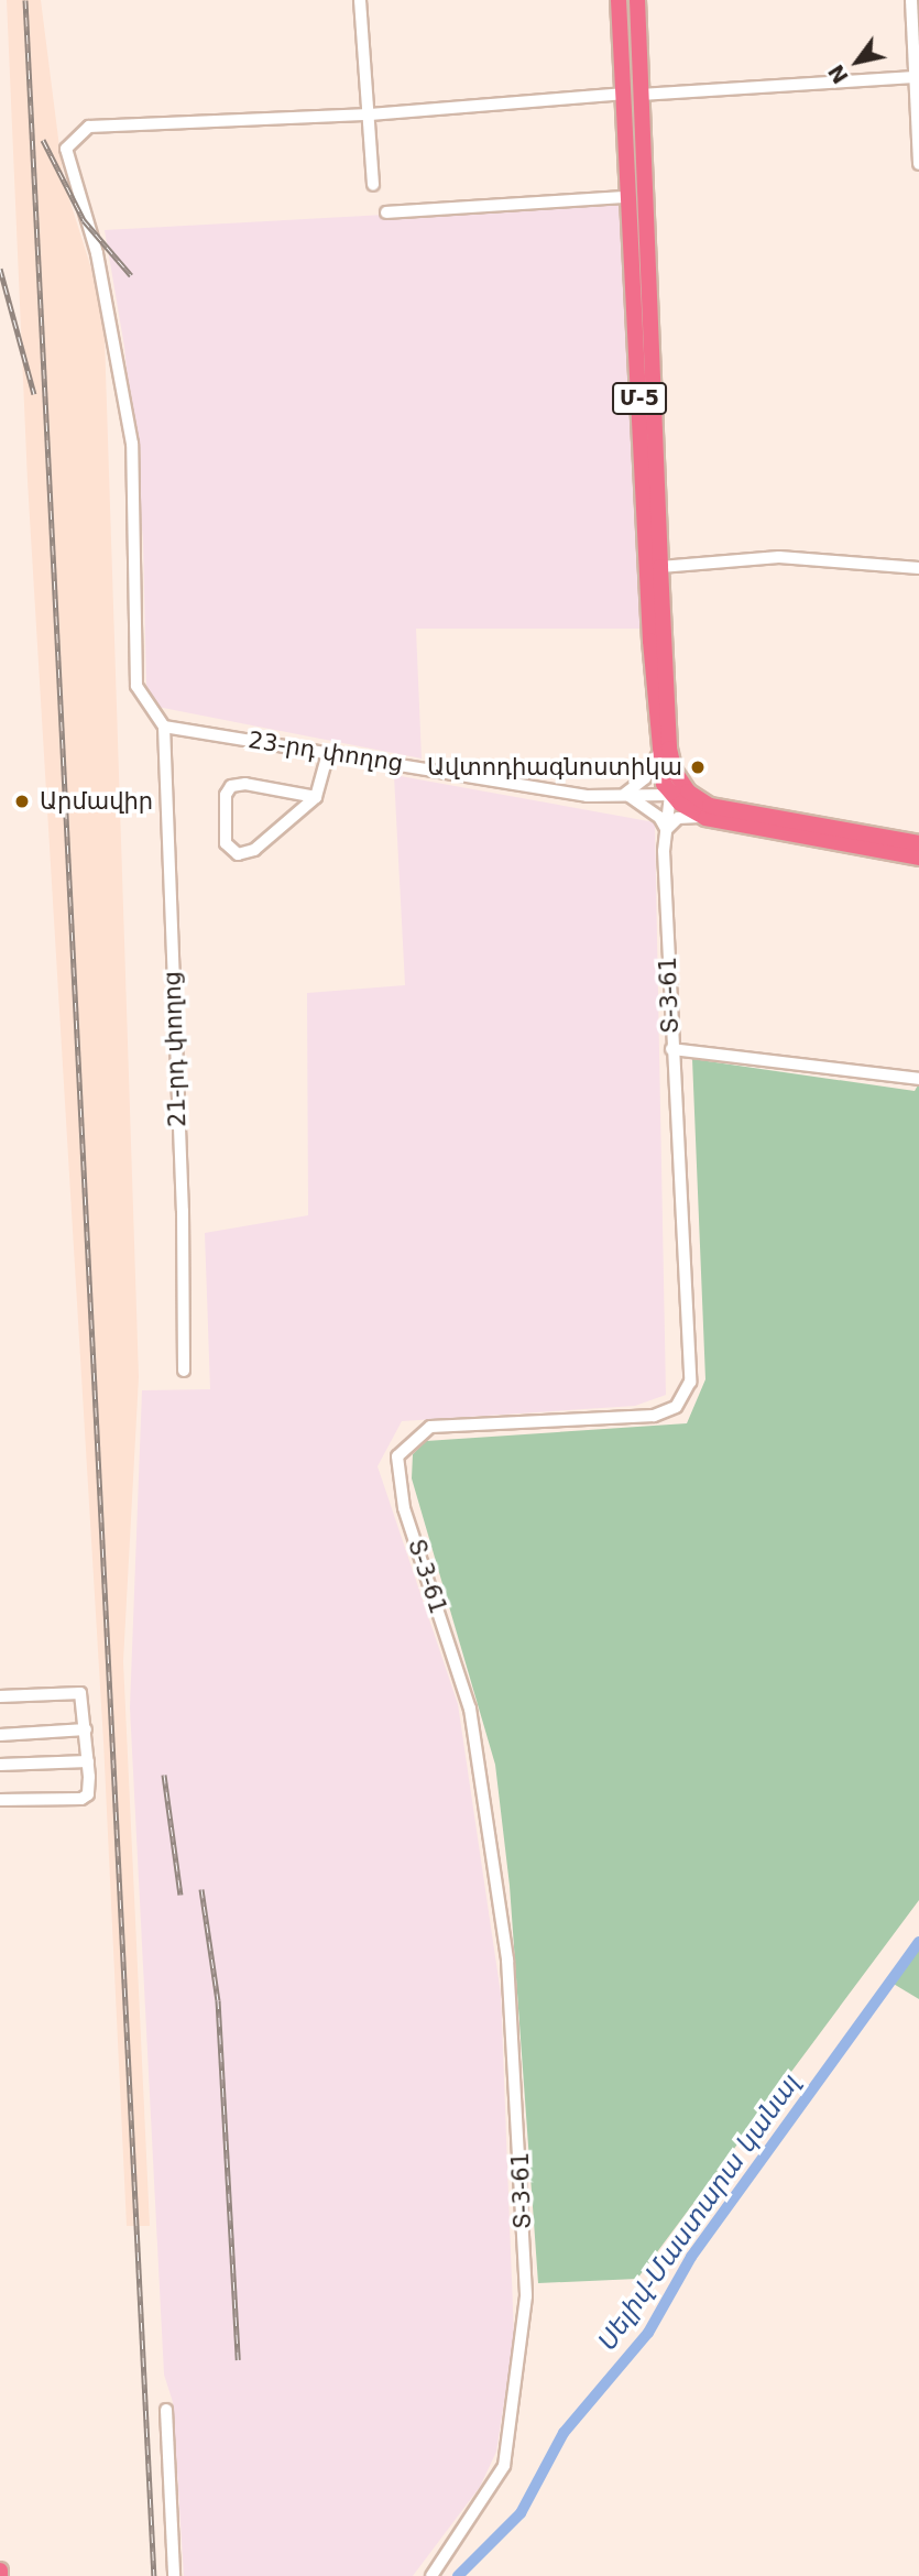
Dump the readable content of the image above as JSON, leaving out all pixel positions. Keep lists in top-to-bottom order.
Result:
{
  "streets": {
    "highway": ["Մ-5"],
    "street": ["23-րդ փողոց", "Տ-3-61", "21-րդ փողոց"]
  },
  "crossings": [
    ["Մ-5", "23-րդ փողոց"],
    ["Մ-5", "Տ-3-61"],
    ["23-րդ փողոց", "Տ-3-61"],
    ["23-րդ փողոց", "21-րդ փողոց"]
  ],
  "water": ["Սելիվ֊Մաստարա կանալ"],
  "places": ["Ավտոդիագնոստիկա", "Արմավիր"],
  "north": "bottom left"
}
